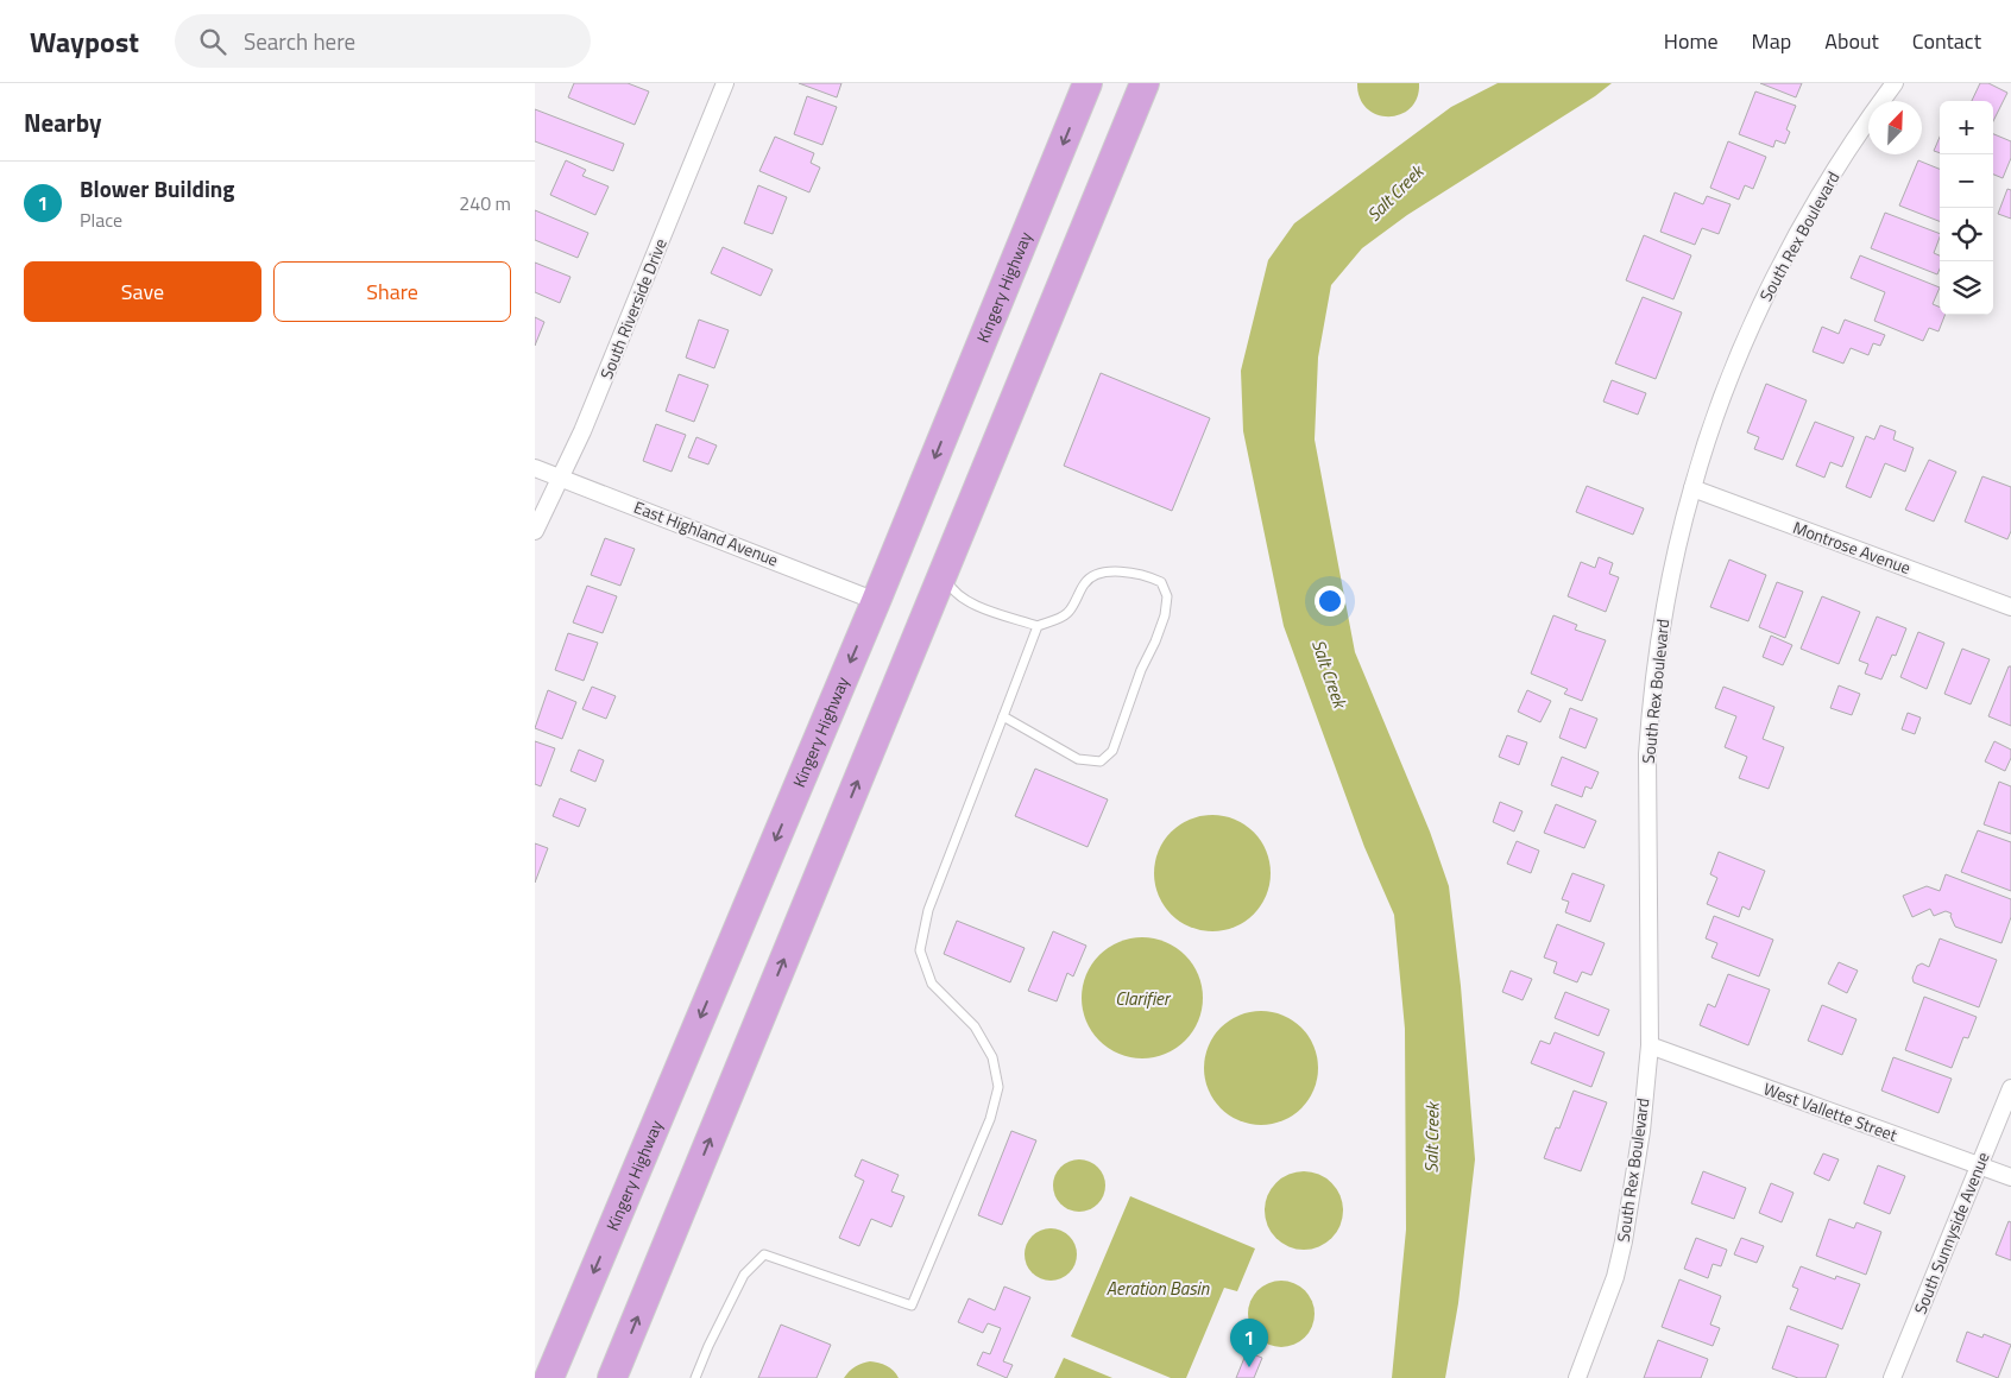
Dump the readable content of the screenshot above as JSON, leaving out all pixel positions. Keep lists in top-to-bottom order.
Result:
{
  "streets": {
    "highway": ["Kingery Highway"],
    "street": [
      "South Rex Boulevard",
      "South Riverside Drive",
      "East Highland Avenue",
      "Montrose Avenue",
      "West Vallette Street",
      "South Sunnyside Avenue"
    ]
  },
  "crossings": [
    ["South Rex Boulevard", "Montrose Avenue"],
    ["South Rex Boulevard", "West Vallette Street"],
    ["Kingery Highway", "East Highland Avenue"],
    ["South Riverside Drive", "East Highland Avenue"],
    ["West Vallette Street", "South Sunnyside Avenue"]
  ],
  "water": ["Salt Creek", "Clarifier", "Aeration Basin"],
  "north": "top right",
  "page": {
    "header": "Waypost",
    "search": "Search here",
    "nav": [
      "Home",
      "Map",
      "About",
      "Contact"
    ],
    "heading": "Nearby",
    "map_buttons": ["+", "−"],
    "list": [
      {
        "mark": "1",
        "name": "Blower Building",
        "note": "Place",
        "value": "240 m"
      }
    ],
    "buttons": ["Save", "Share"],
    "pins": "1"
  }
}
